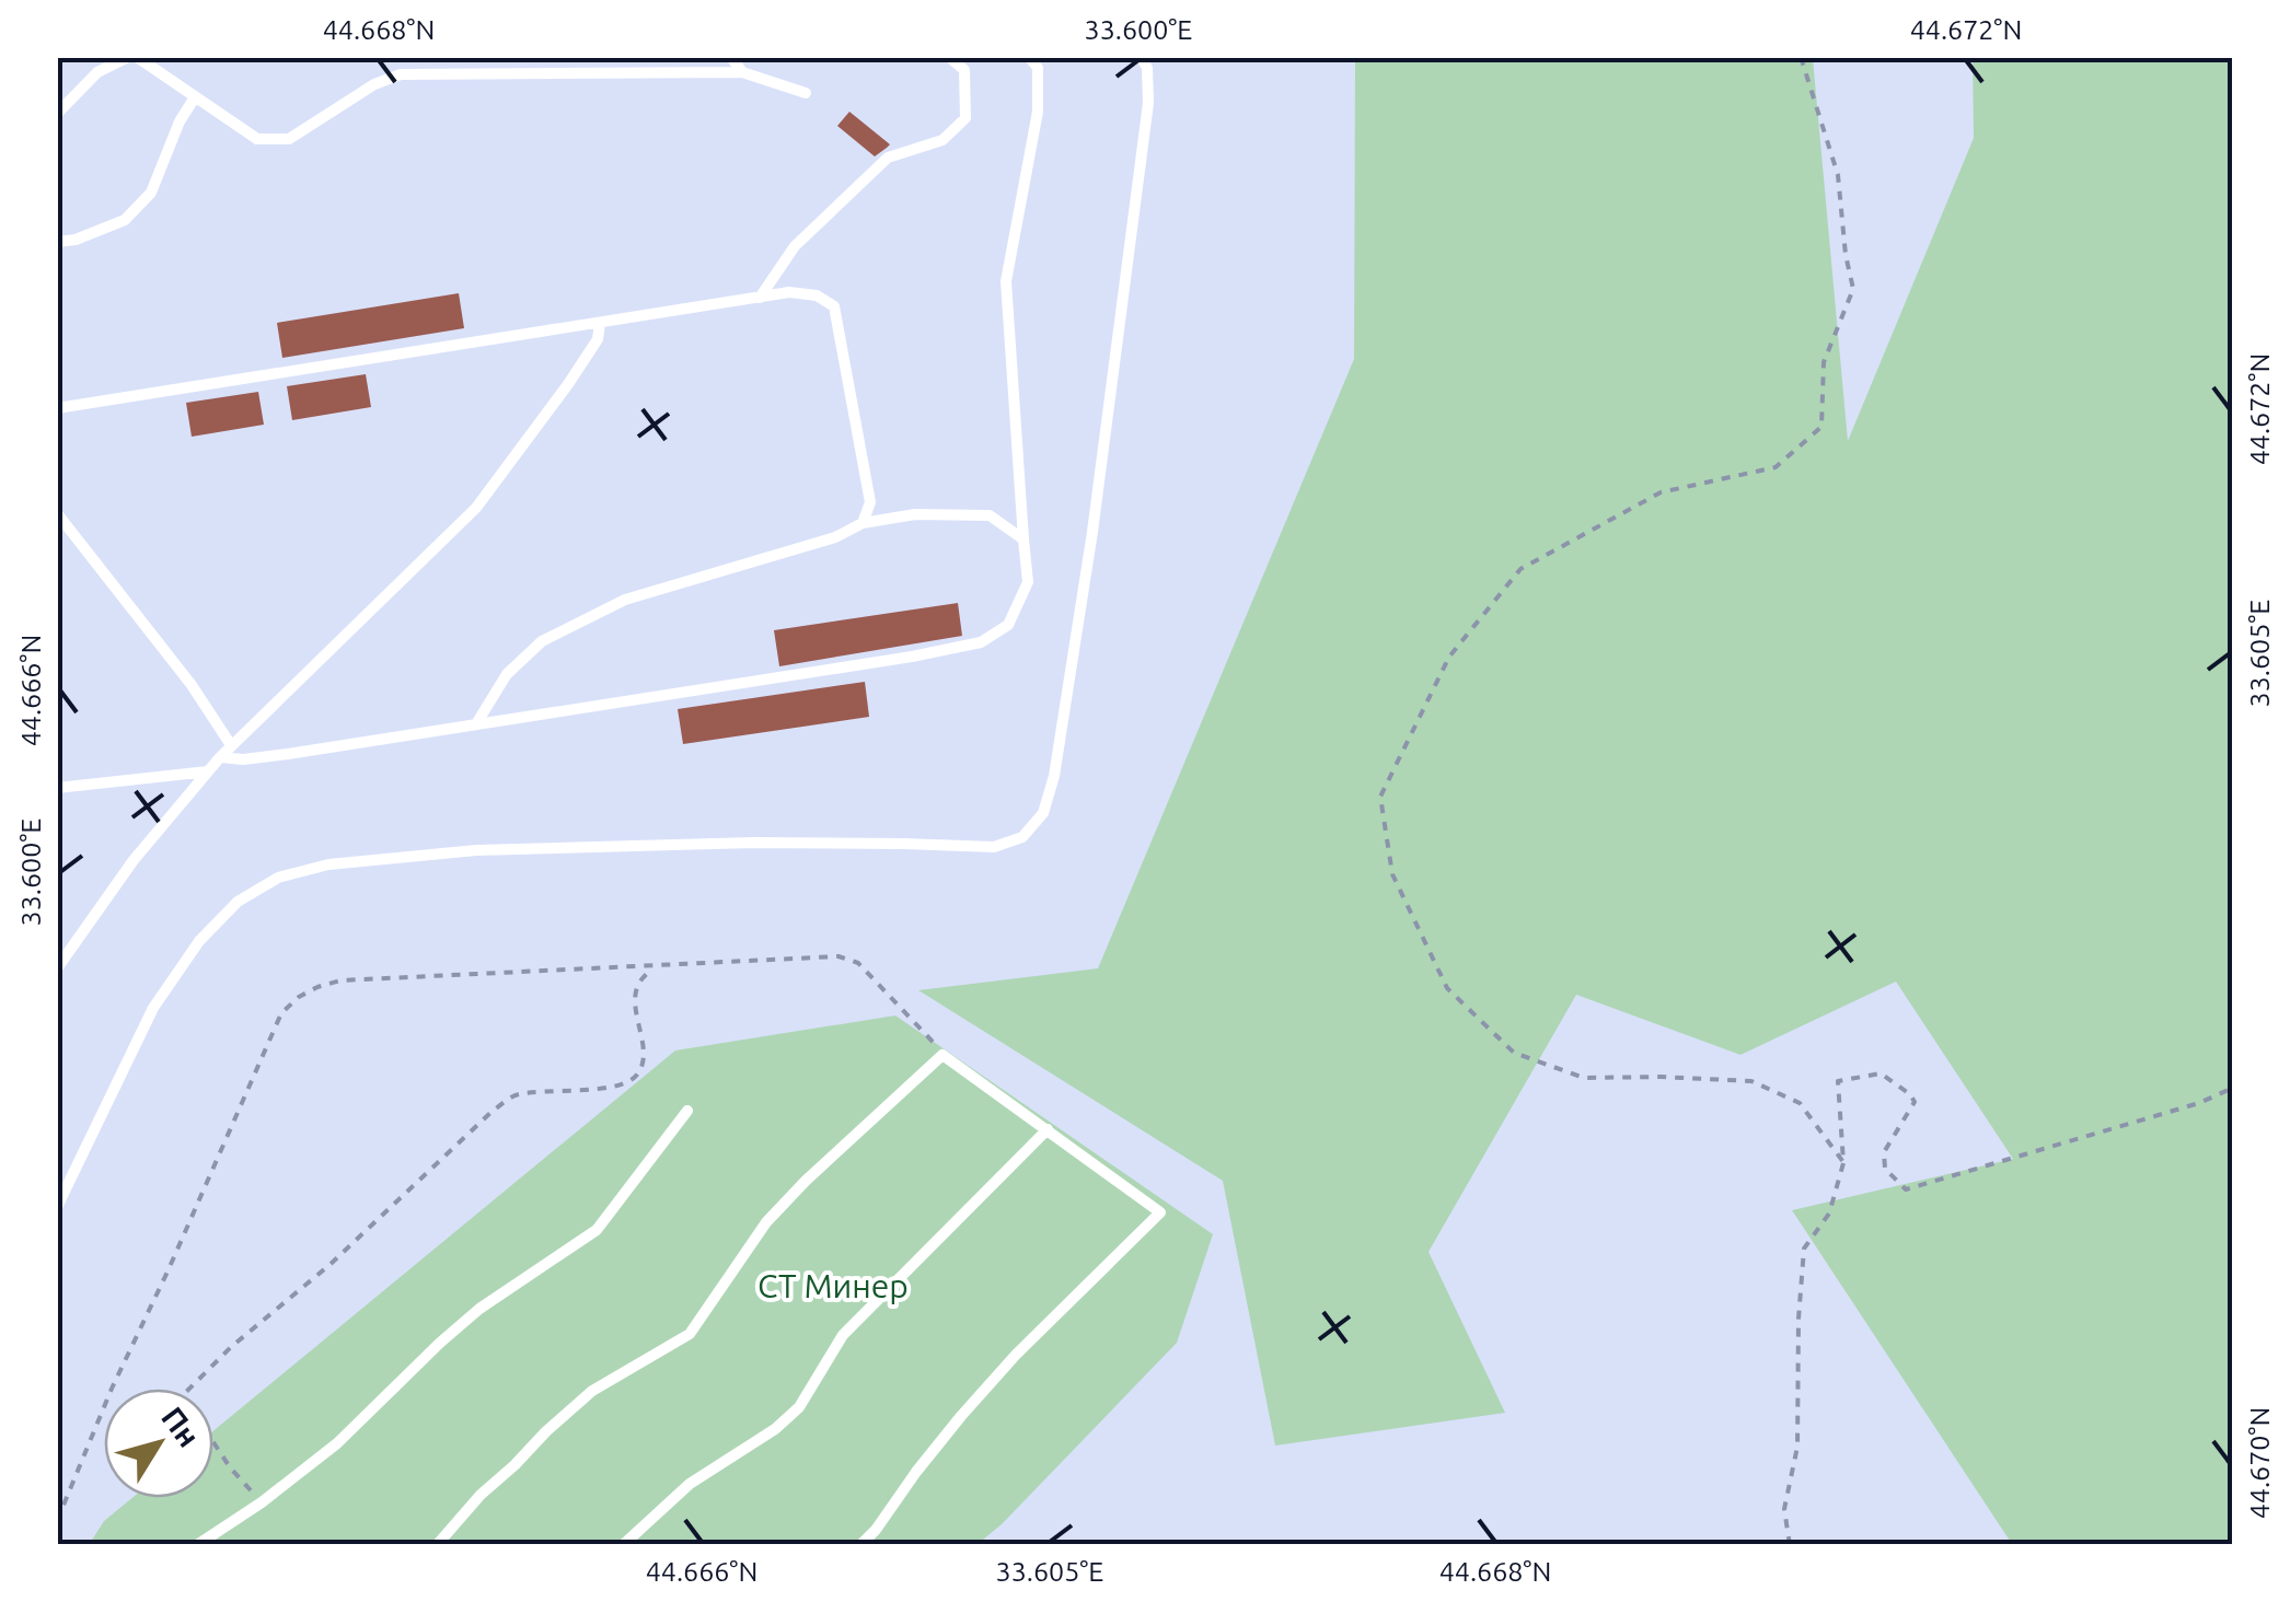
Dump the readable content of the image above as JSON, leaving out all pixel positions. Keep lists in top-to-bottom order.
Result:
{
  "parks": ["СТ Минер"],
  "north": "top right",
  "coordinates": [
    "44.668°N",
    "33.600°E",
    "44.672°N",
    "33.605°E",
    "44.666°N",
    "44.670°N"
  ]
}
